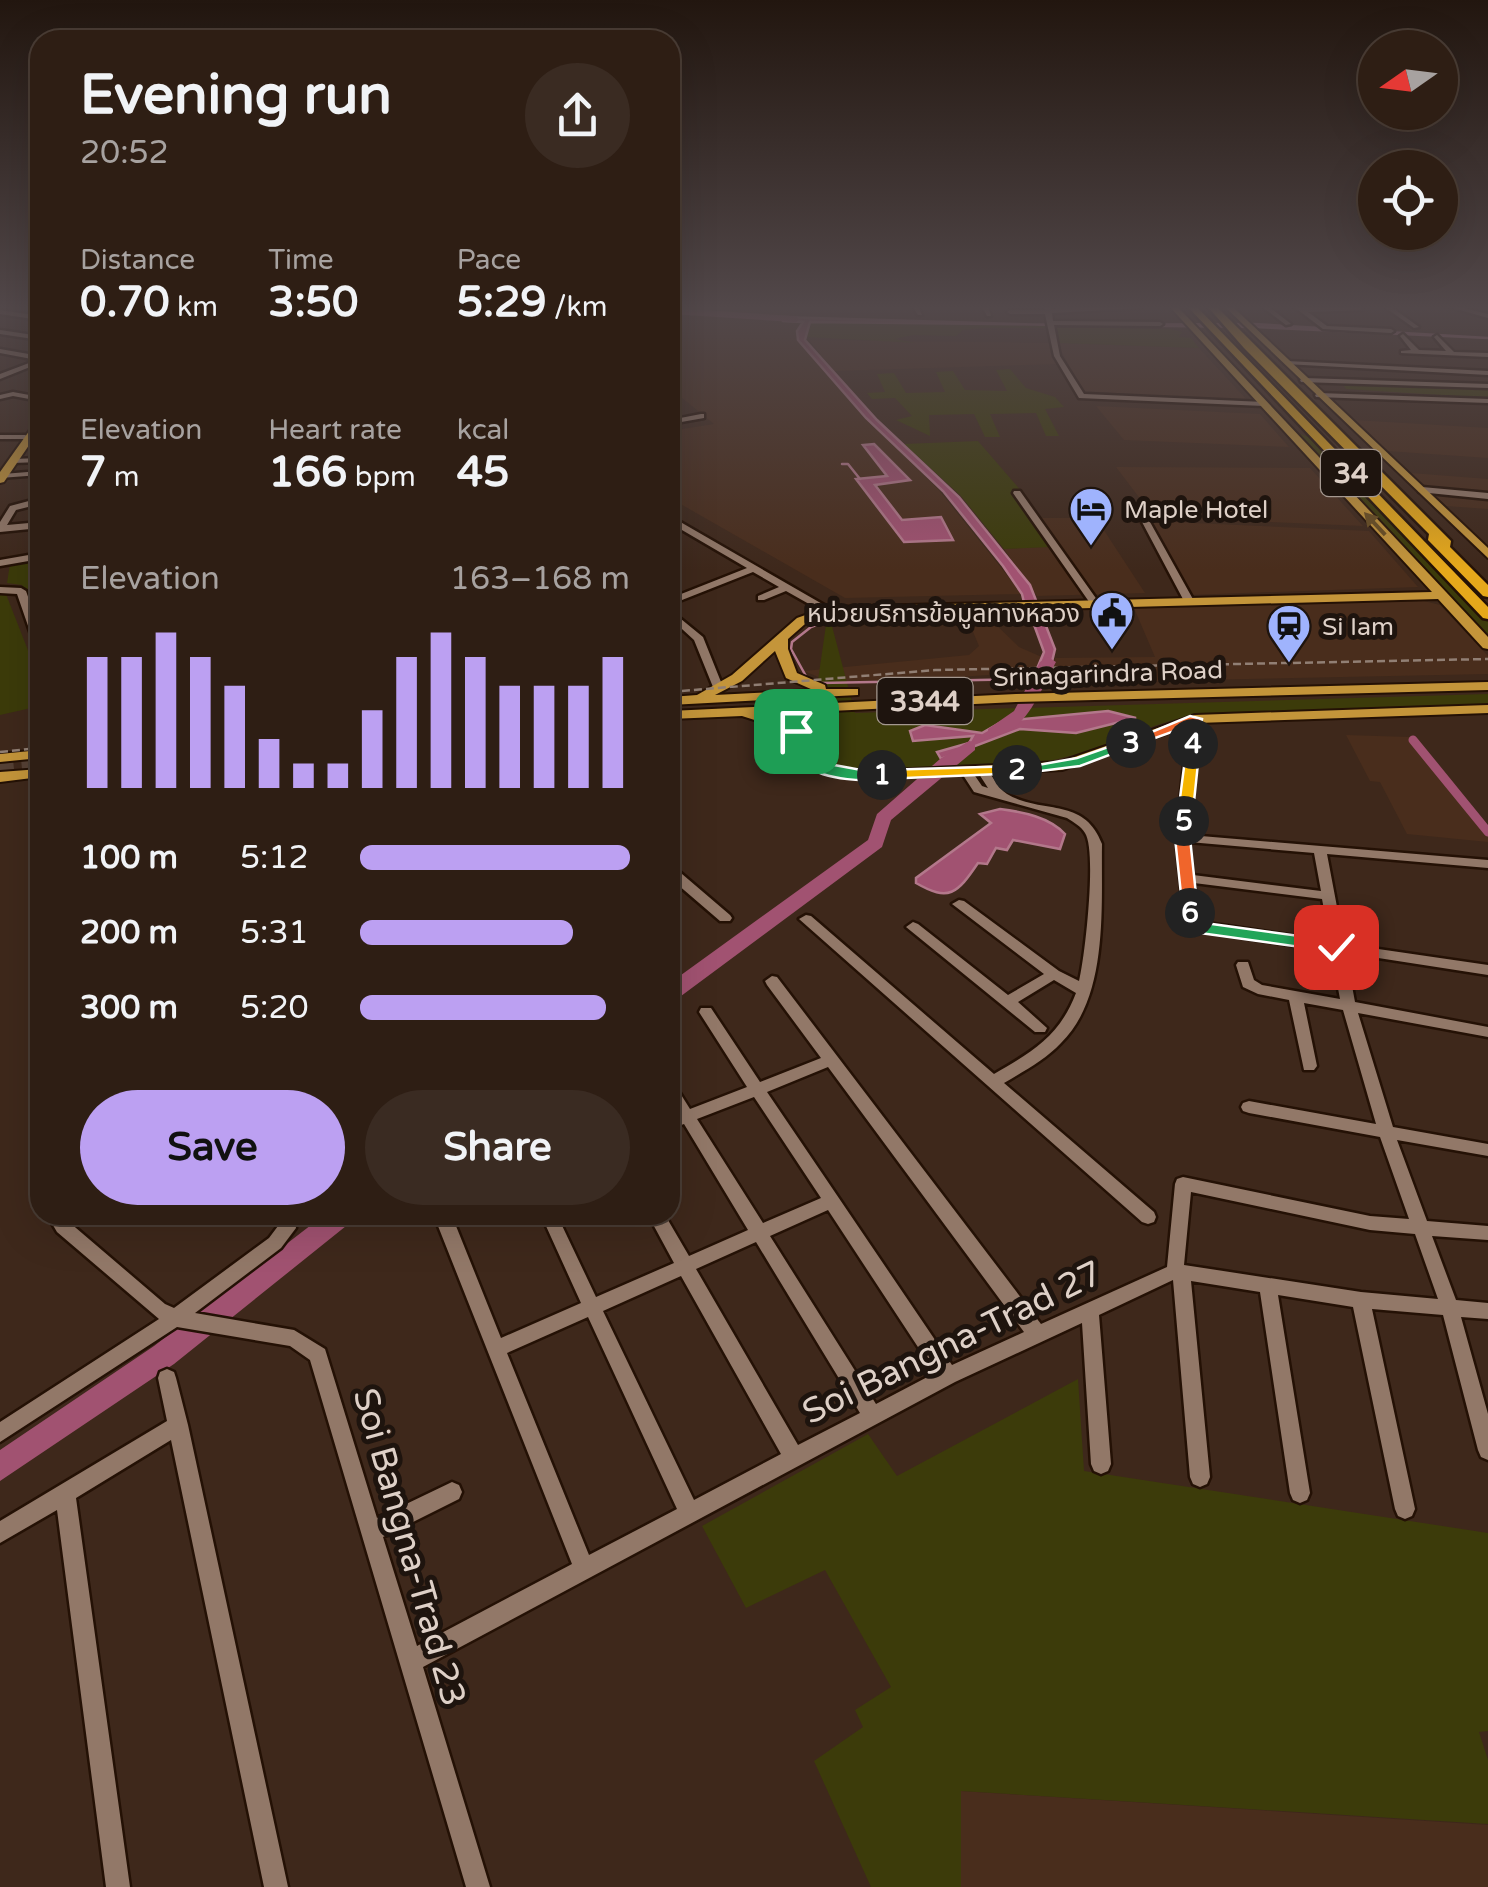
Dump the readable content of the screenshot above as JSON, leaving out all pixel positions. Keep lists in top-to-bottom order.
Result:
{
  "streets": {
    "highway": ["34"],
    "main road": ["Srinagarindra Road", "3344"],
    "street": ["Soi Bangna-Trad 27", "Soi Bangna-Trad 23"]
  },
  "crossings": [
    ["Soi Bangna-Trad 27", "Soi Bangna-Trad 23"]
  ],
  "places": {
    "hotel": ["Maple Hotel"],
    "public building": ["หน่วยบริการข้อมูลทางหลวง"],
    "station": ["Si Iam"]
  },
  "north": "left",
  "page": {
    "heading": ["Evening run", "20:52"],
    "stats": [
      ["Distance", "0.70 km"],
      ["Time", "3:50"],
      ["Pace", "5:29 /km"],
      ["Elevation", "7 m"],
      ["Heart rate", "166 bpm"],
      ["kcal", "45"]
    ],
    "chart": ["Elevation", "163–168 m"],
    "pins": [
      "3",
      "4",
      "2",
      "1",
      "5",
      "6"
    ],
    "list": [
      {
        "name": "100 m",
        "note": "5:12"
      },
      {
        "name": "200 m",
        "note": "5:31"
      },
      {
        "name": "300 m",
        "note": "5:20"
      }
    ],
    "buttons": ["Save", "Share"]
  }
}
